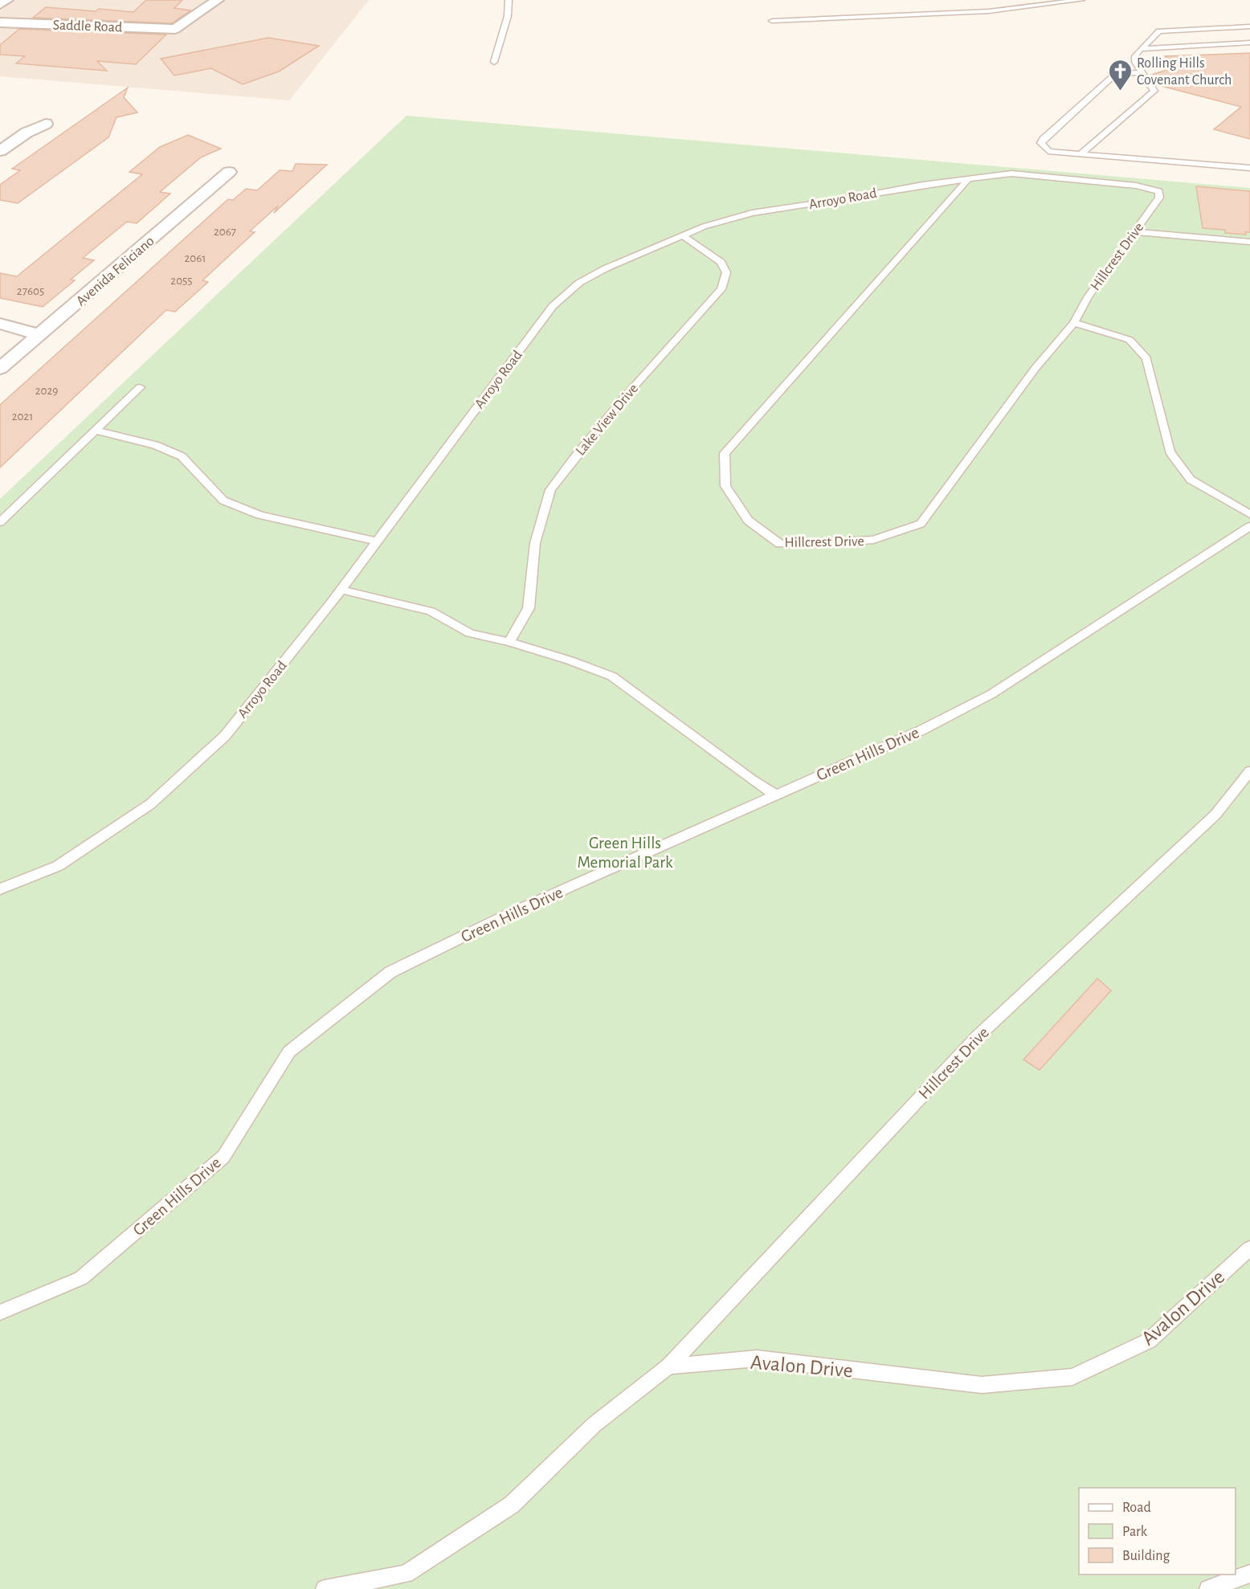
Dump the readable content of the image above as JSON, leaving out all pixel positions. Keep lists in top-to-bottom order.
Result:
{
  "streets": {
    "street": ["Saddle Road", "Avenida Feliciano"],
    "lane": [
      "Arroyo Road",
      "Hillcrest Drive",
      "Lake View Drive",
      "Green Hills Drive",
      "Avalon Drive"
    ]
  },
  "crossings": [
    ["Arroyo Road", "Hillcrest Drive"],
    ["Arroyo Road", "Lake View Drive"],
    ["Hillcrest Drive", "Avalon Drive"]
  ],
  "parks": ["Green Hills Memorial Park"],
  "places": {
    "church": ["Rolling Hills Covenant Church"]
  },
  "house_numbers": [
    "2067",
    "2061",
    "2055",
    "27605",
    "2029",
    "2021"
  ],
  "legend": ["Road", "Park", "Building"]
}
